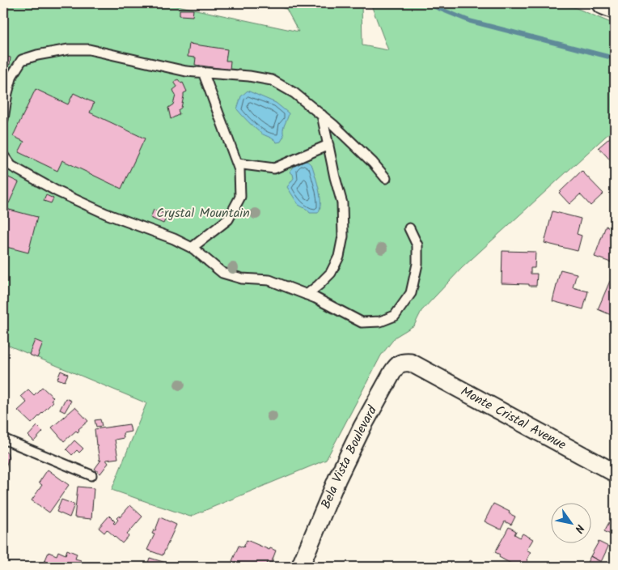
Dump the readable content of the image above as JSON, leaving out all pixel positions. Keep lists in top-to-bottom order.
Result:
{
  "streets": {
    "street": ["Monte Cristal Avenue", "Bela Vista Boulevard"]
  },
  "crossings": [
    ["Monte Cristal Avenue", "Bela Vista Boulevard"]
  ],
  "parks": ["Crystal Mountain"],
  "north": "bottom right"
}
